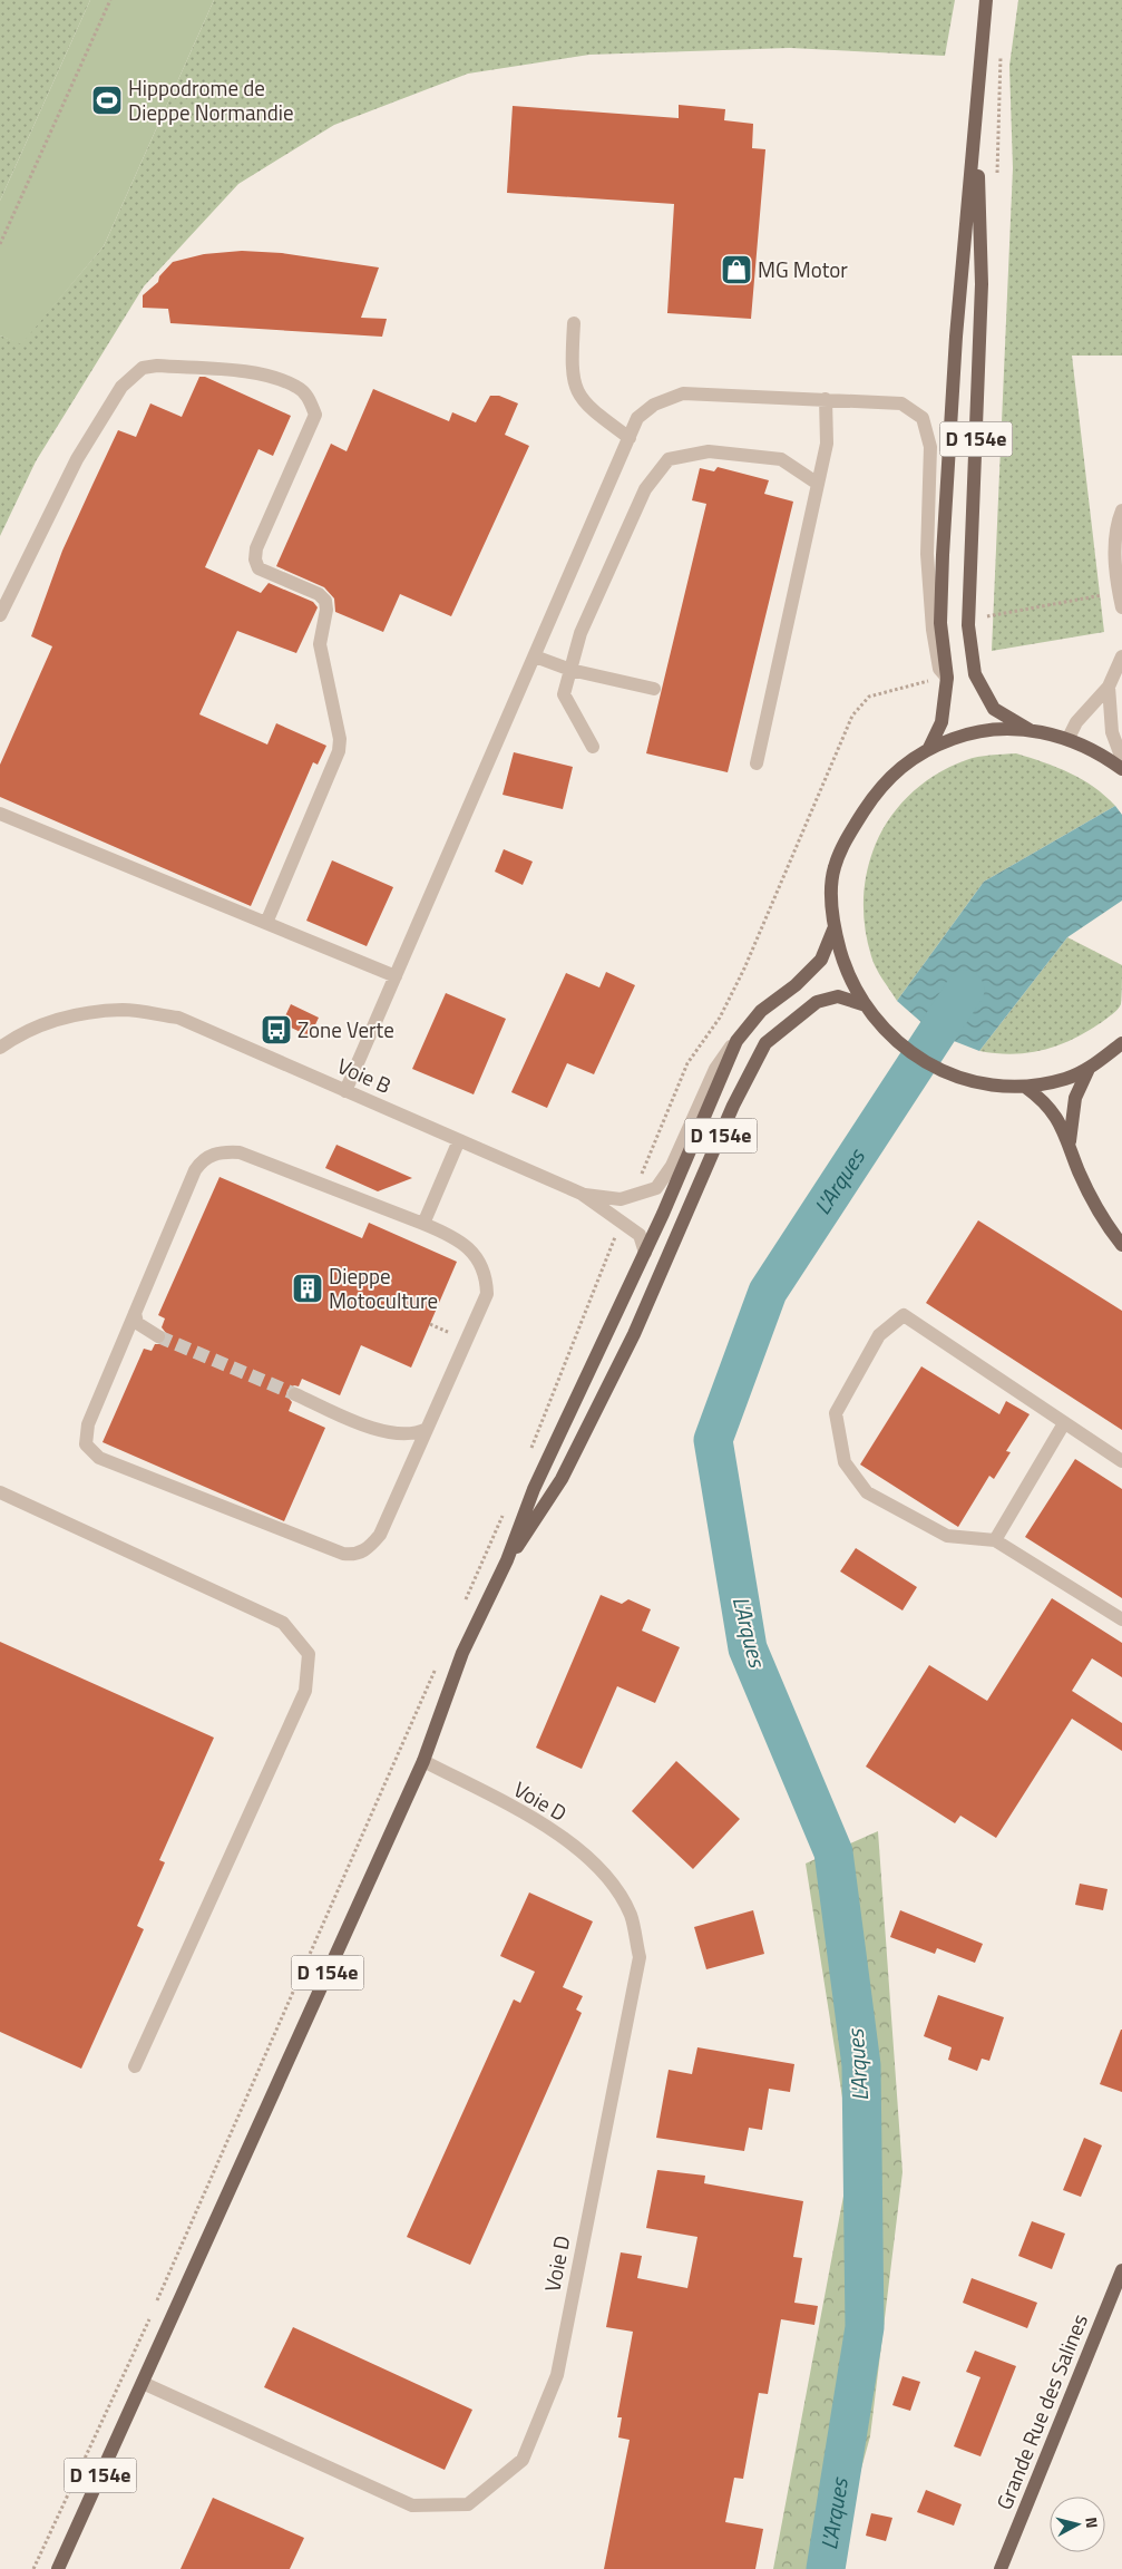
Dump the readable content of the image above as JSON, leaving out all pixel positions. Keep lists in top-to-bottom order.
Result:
{
  "streets": {
    "main road": ["D 154e", "Grande Rue des Salines"],
    "lane": ["Voie B", "Voie D"]
  },
  "crossings": [
    ["D 154e", "Voie B"],
    ["D 154e", "Voie D"]
  ],
  "water": ["L'Arques"],
  "places": {
    "sports": ["Hippodrome de Dieppe Normandie"],
    "shop": ["MG Motor"],
    "bus stop": ["Zone Verte"],
    "building": ["Dieppe Motoculture"]
  },
  "north": "right"
}
